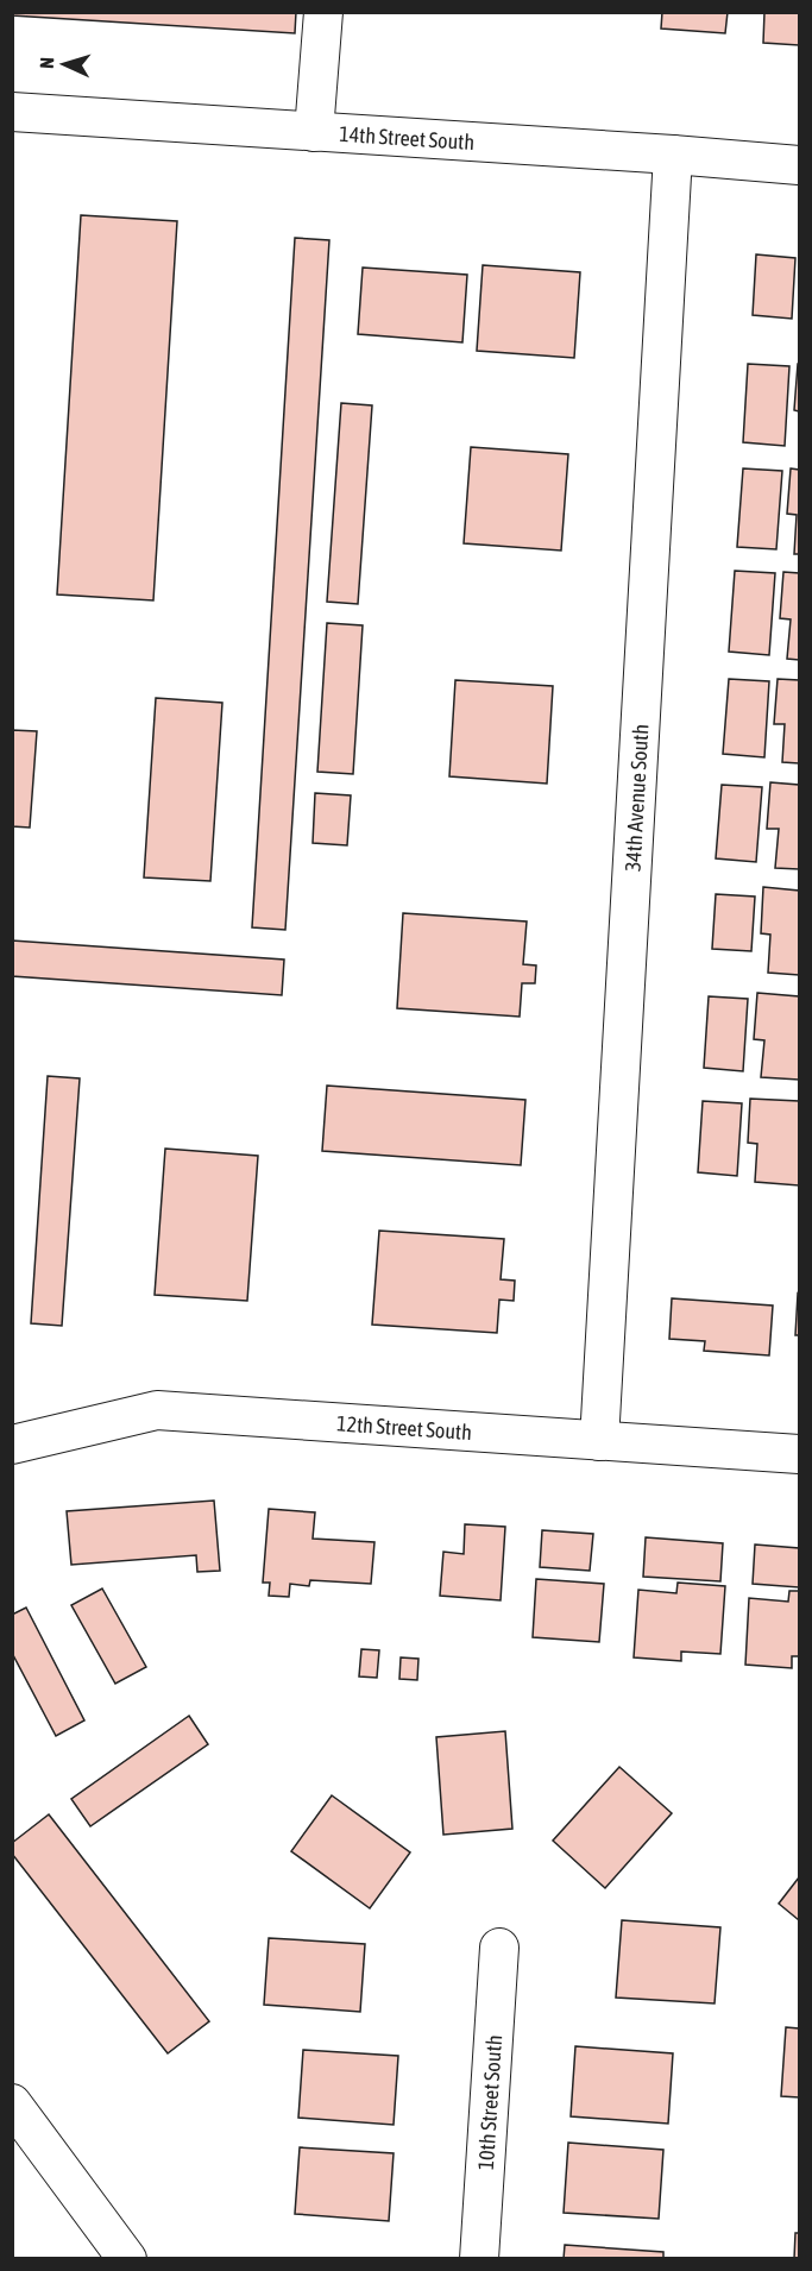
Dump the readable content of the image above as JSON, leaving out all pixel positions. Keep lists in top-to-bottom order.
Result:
{
  "streets": {
    "street": [
      "14th Street South",
      "34th Avenue South",
      "12th Street South",
      "10th Street South"
    ]
  },
  "crossings": [
    ["14th Street South", "34th Avenue South"],
    ["34th Avenue South", "12th Street South"]
  ],
  "north": "left"
}
